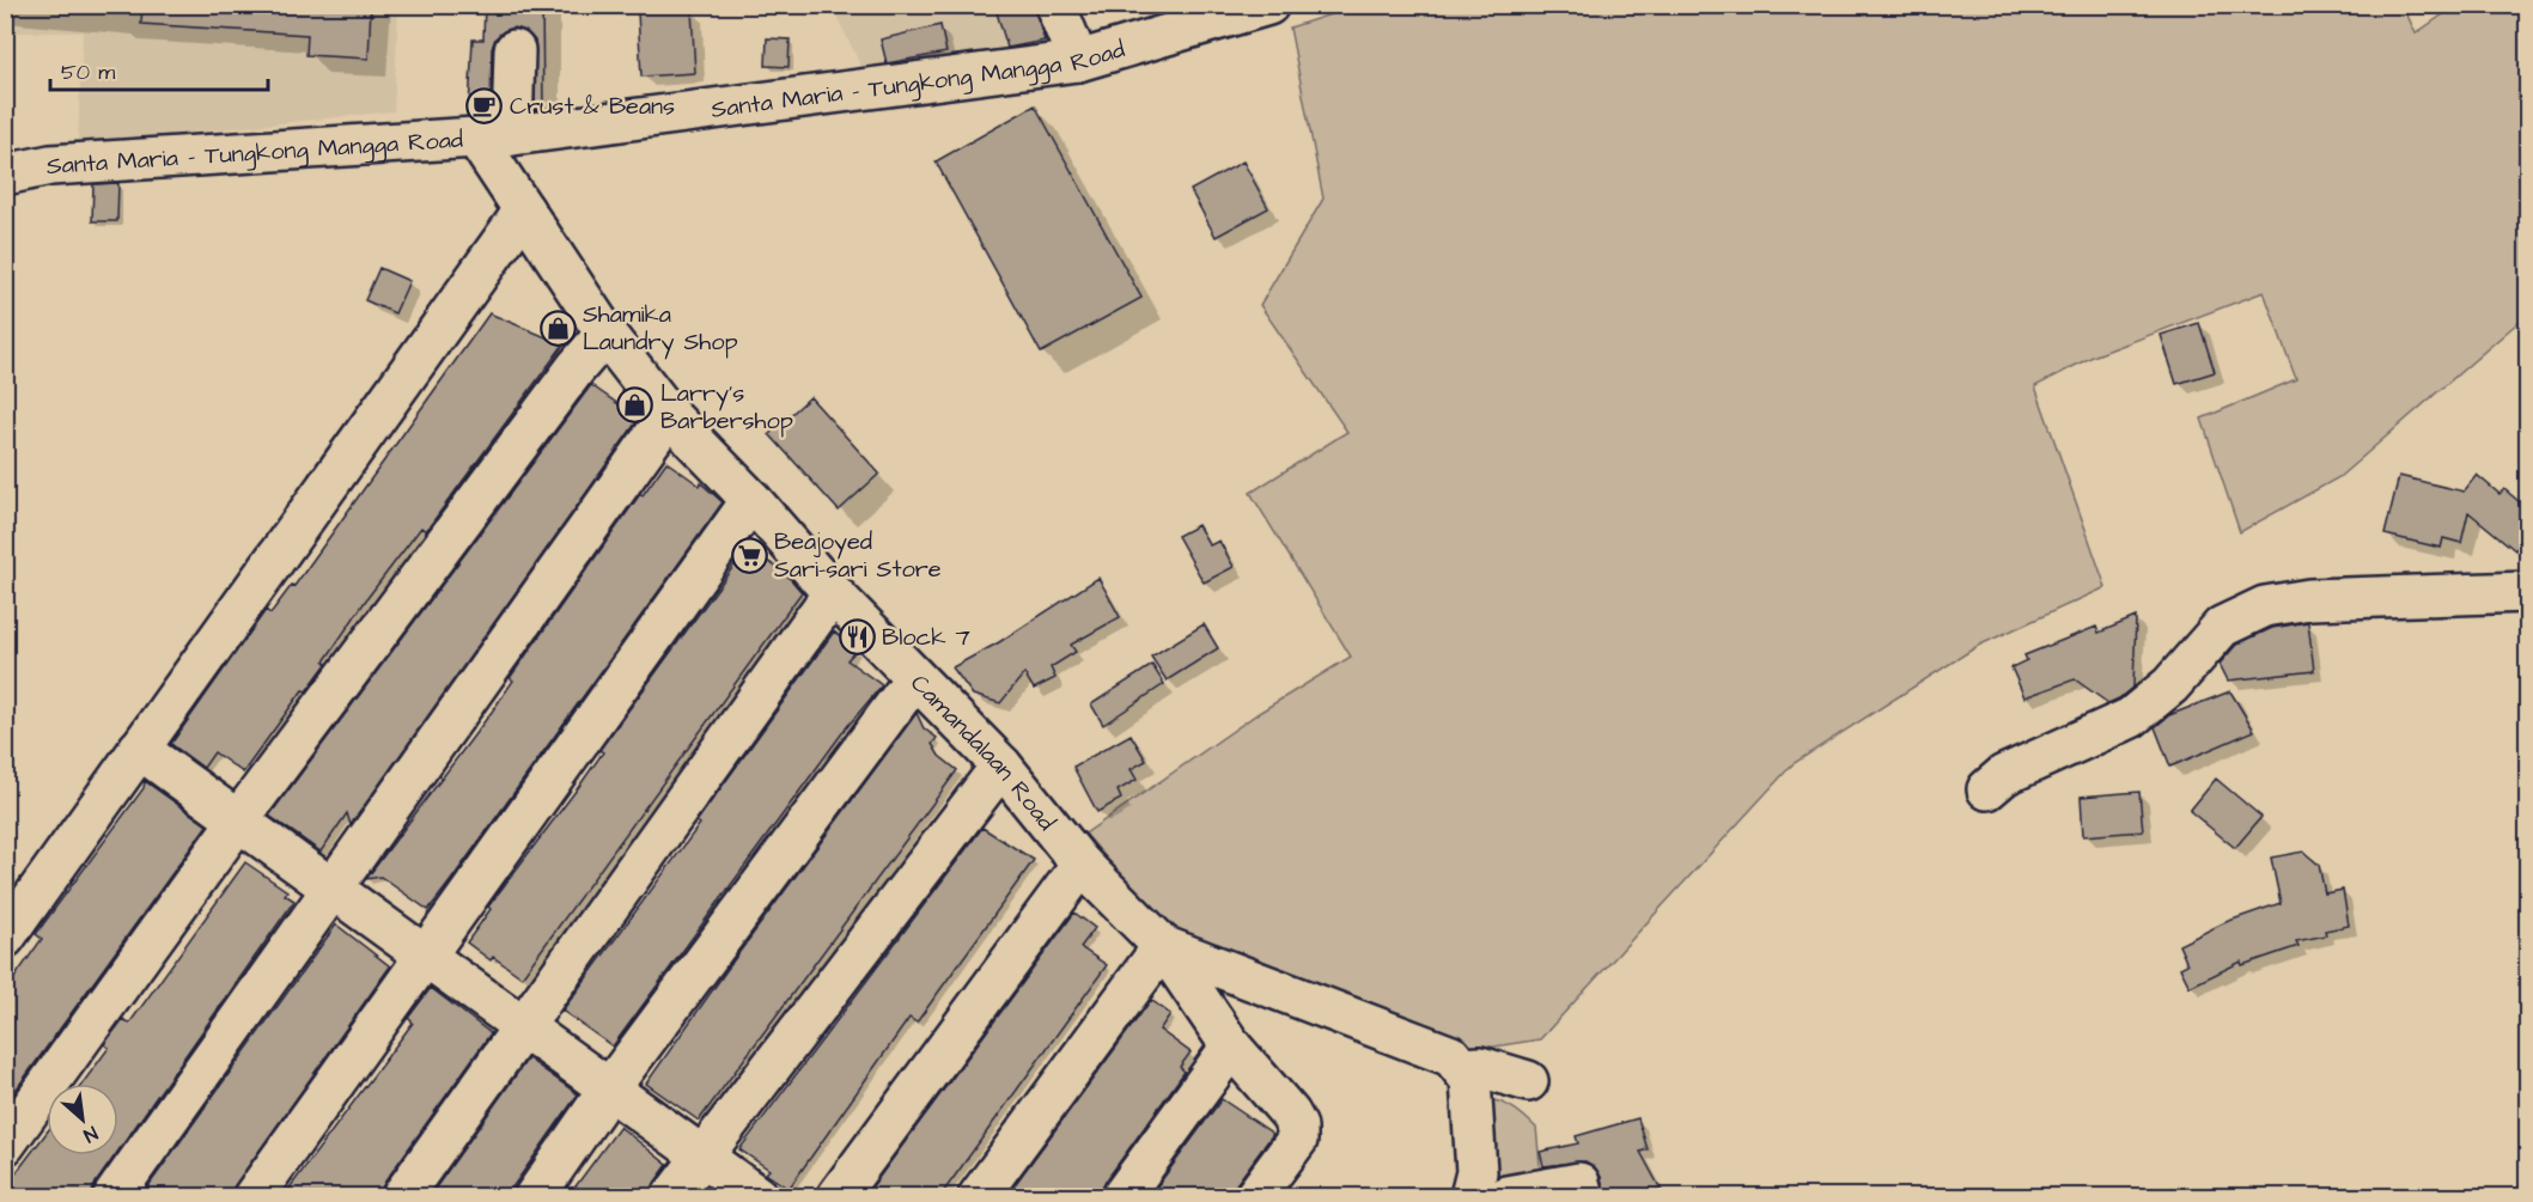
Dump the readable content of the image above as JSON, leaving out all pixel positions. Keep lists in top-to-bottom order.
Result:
{
  "streets": {
    "street": ["Santa Maria - Tungkong Mangga Road", "Camandalaan Road"]
  },
  "crossings": [
    ["Santa Maria - Tungkong Mangga Road", "Camandalaan Road"]
  ],
  "places": {
    "cafe": ["Crust & Beans"],
    "shop": ["Shamika Laundry Shop", "Larry's Barbershop"],
    "supermarket": ["Beajoyed Sari-sari Store"],
    "restaurant": ["Block 7"]
  },
  "scale_bar": "50 m",
  "north": "bottom right"
}
